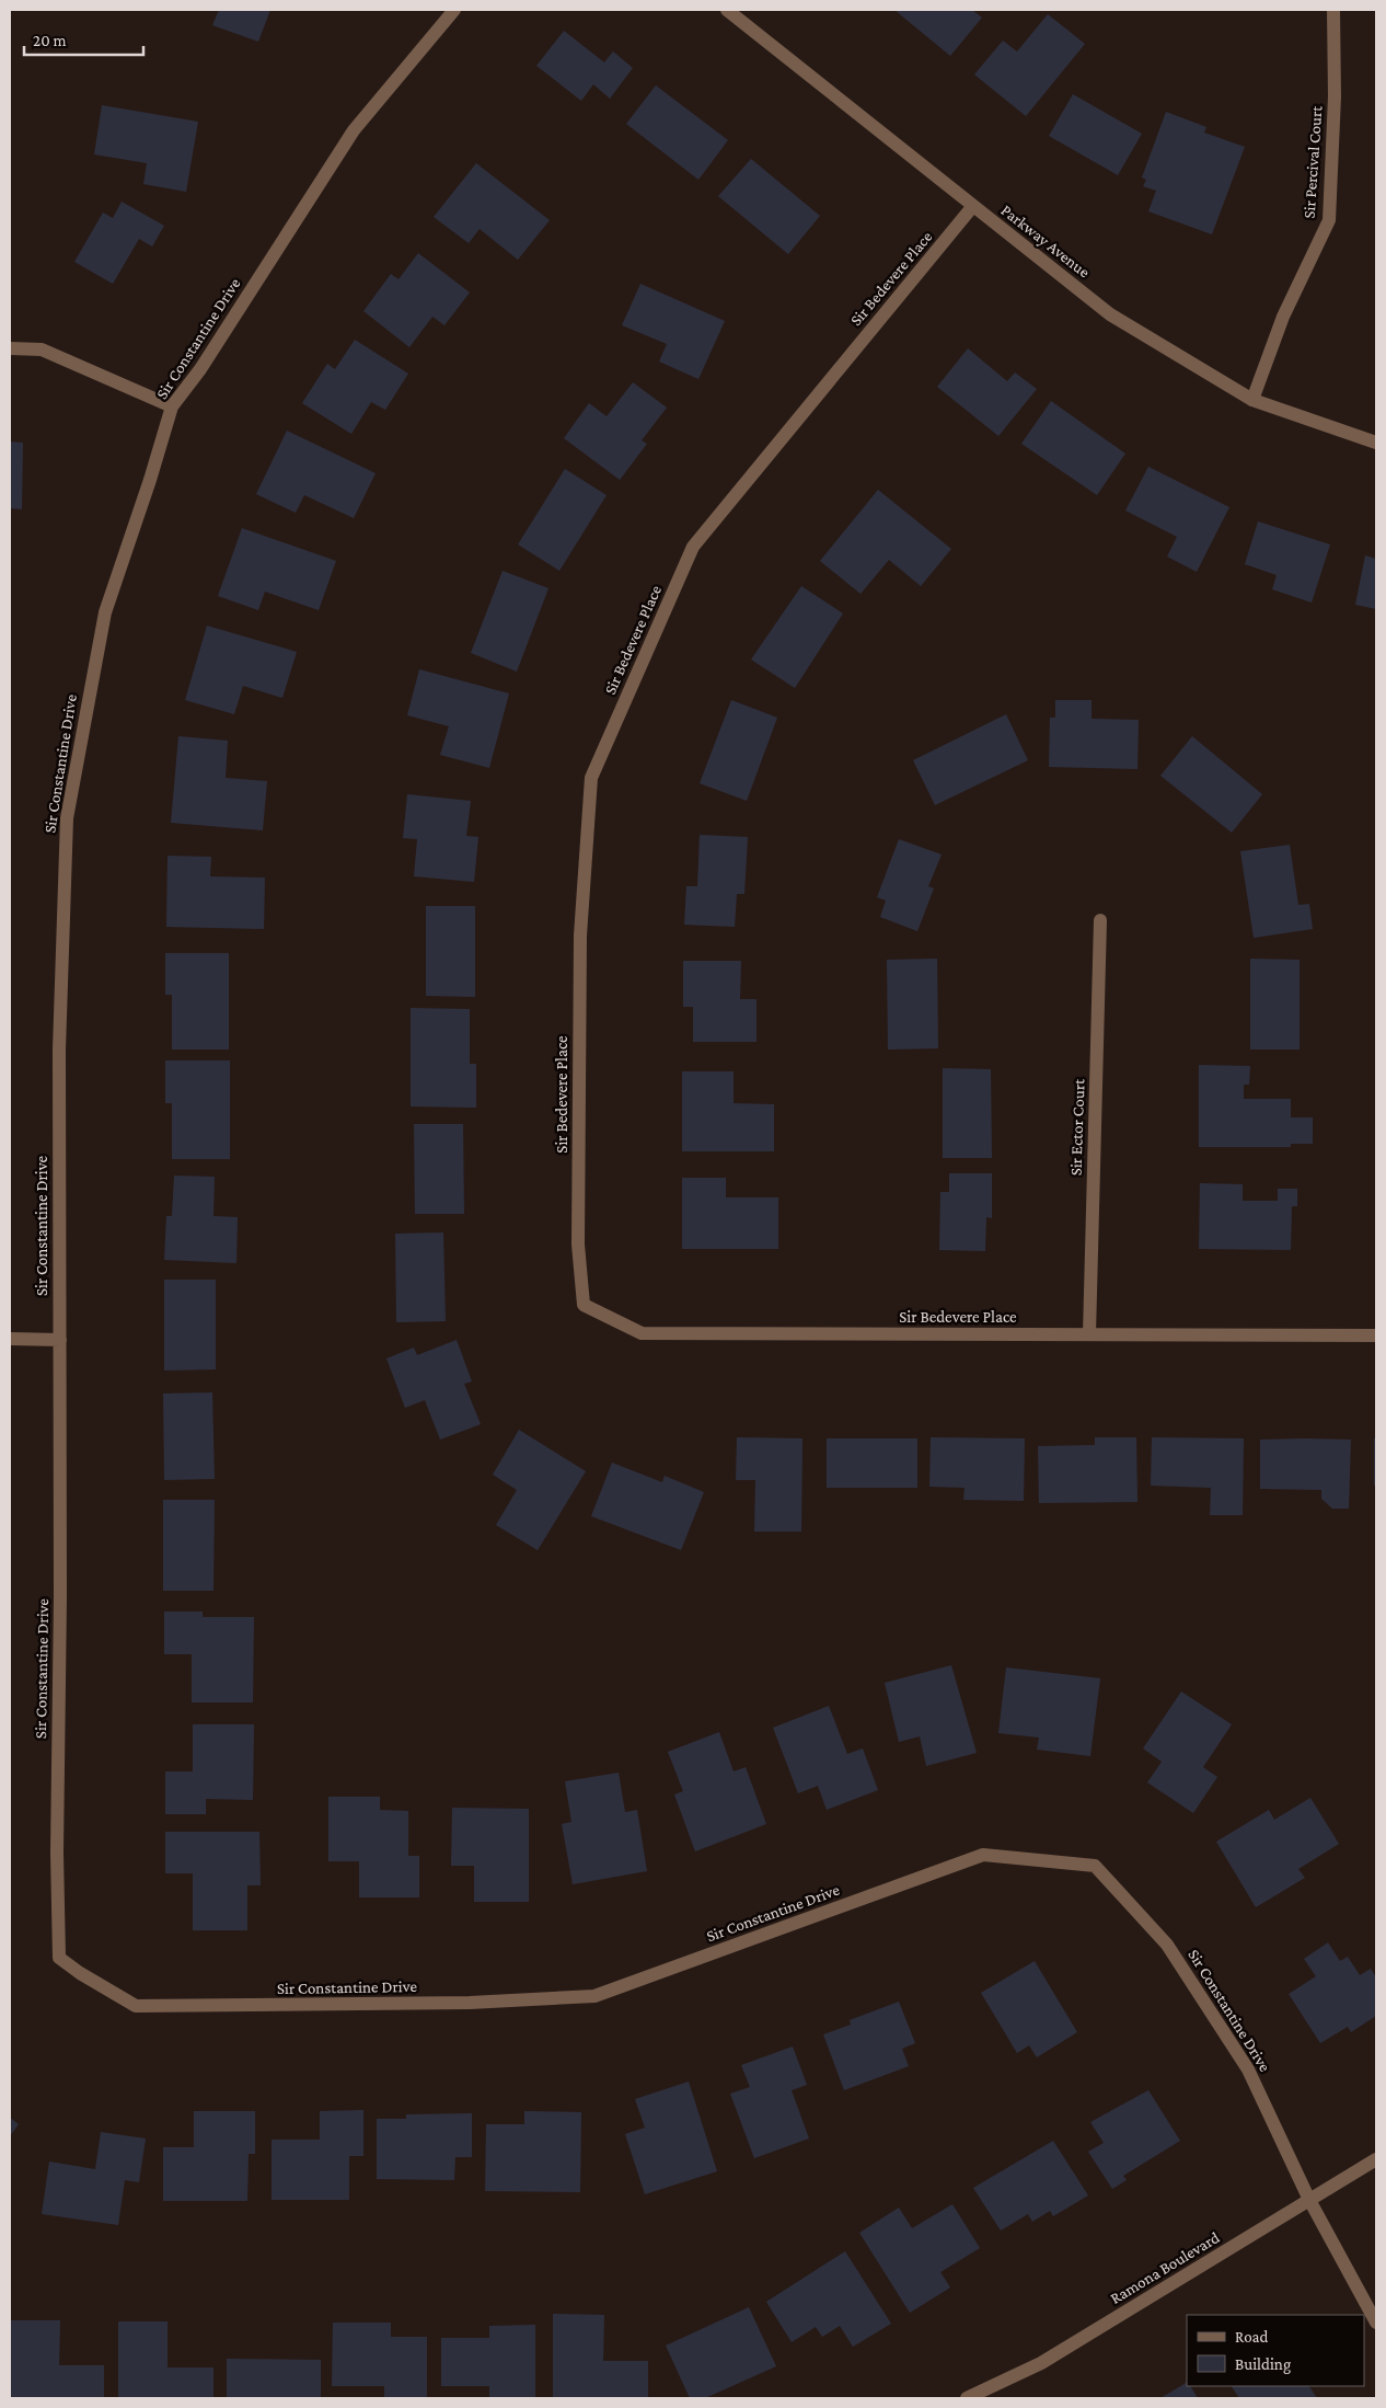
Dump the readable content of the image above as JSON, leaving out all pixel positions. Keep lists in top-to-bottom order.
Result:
{
  "streets": {
    "street": [
      "Sir Percival Court",
      "Parkway Avenue",
      "Sir Bedevere Place",
      "Sir Constantine Drive",
      "Sir Ector Court",
      "Ramona Boulevard"
    ]
  },
  "crossings": [
    ["Sir Percival Court", "Parkway Avenue"],
    ["Parkway Avenue", "Sir Bedevere Place"],
    ["Sir Bedevere Place", "Sir Ector Court"],
    ["Sir Constantine Drive", "Ramona Boulevard"]
  ],
  "legend": ["Road", "Building"],
  "scale_bar": "20 m"
}
